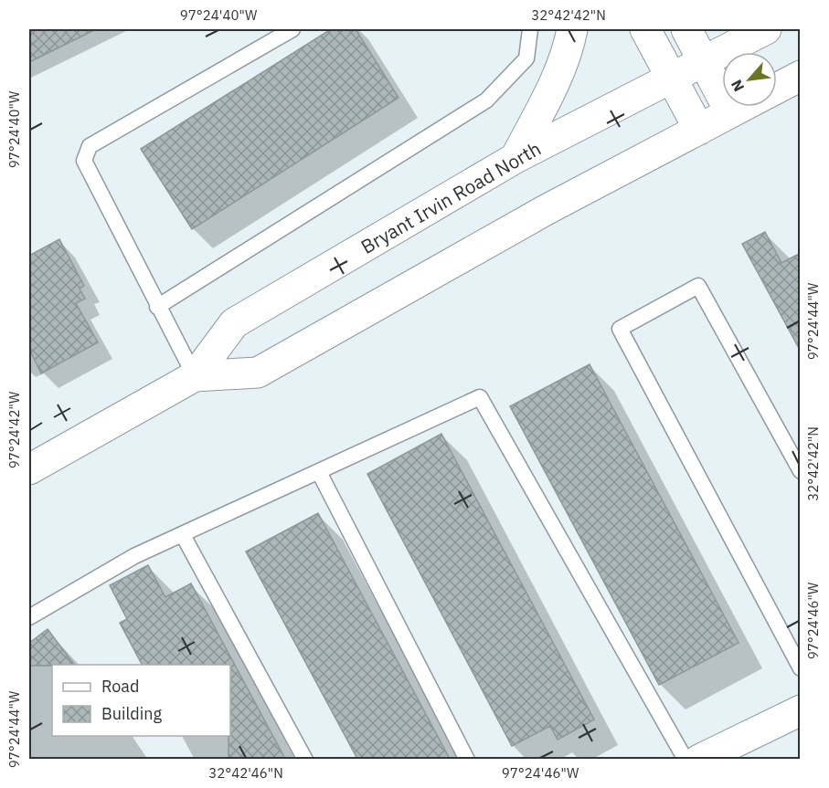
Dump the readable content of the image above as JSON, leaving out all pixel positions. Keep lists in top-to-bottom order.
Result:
{
  "streets": {
    "main road": ["Bryant Irvin Road North"]
  },
  "legend": ["Road", "Building"],
  "north": "bottom left",
  "coordinates": [
    "97°24'40\"W",
    "32°42'42\"N",
    "97°24'44\"W",
    "97°24'42\"W",
    "97°24'46\"W",
    "32°42'46\"N"
  ]
}
